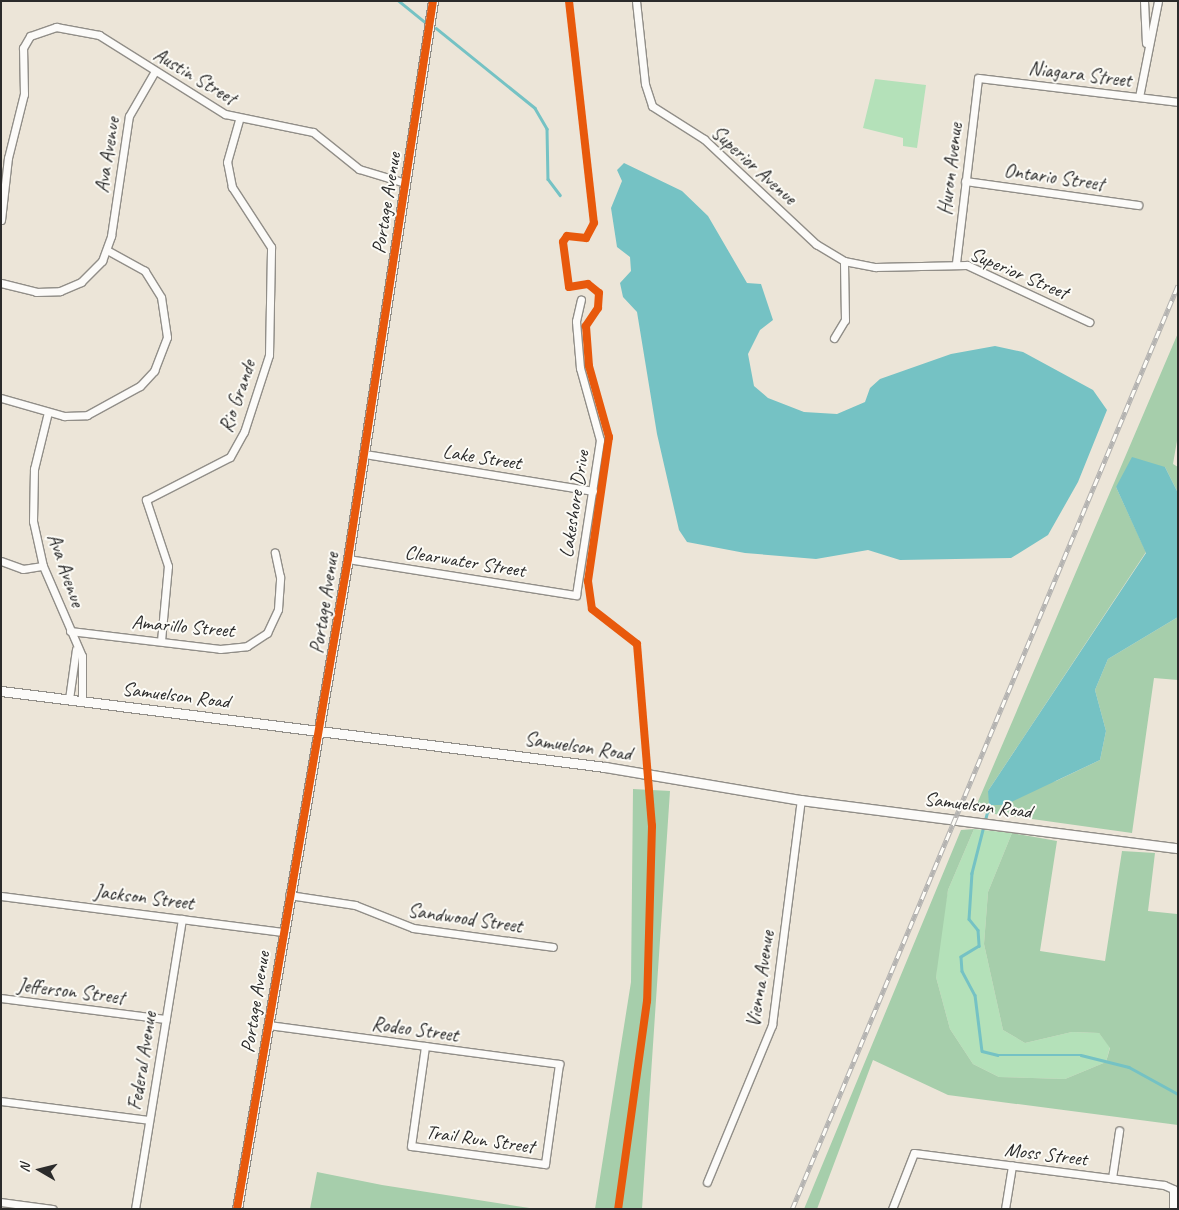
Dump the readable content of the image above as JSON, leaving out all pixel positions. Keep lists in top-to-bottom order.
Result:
{
  "streets": {
    "street": [
      "Niagara Street",
      "Austin Street",
      "Ava Avenue",
      "Superior Avenue",
      "Huron Avenue",
      "Ontario Street",
      "Portage Avenue",
      "Superior Street",
      "Rio Grande",
      "Lake Street",
      "Lakeshore Drive",
      "Clearwater Street",
      "Amarillo Street",
      "Samuelson Road",
      "Jackson Street",
      "Sandwood Street",
      "Vienna Avenue",
      "Jefferson Street",
      "Rodeo Street",
      "Federal Avenue",
      "Trail Run Street",
      "Moss Street"
    ]
  },
  "crossings": [
    ["Niagara Street", "Huron Avenue"],
    ["Austin Street", "Ava Avenue"],
    ["Austin Street", "Portage Avenue"],
    ["Austin Street", "Rio Grande"],
    ["Ava Avenue", "Amarillo Street"],
    ["Ava Avenue", "Samuelson Road"],
    ["Superior Avenue", "Superior Street"],
    ["Huron Avenue", "Ontario Street"],
    ["Huron Avenue", "Superior Street"],
    ["Portage Avenue", "Lake Street"],
    ["Portage Avenue", "Clearwater Street"],
    ["Portage Avenue", "Samuelson Road"],
    ["Portage Avenue", "Jackson Street"],
    ["Portage Avenue", "Sandwood Street"],
    ["Portage Avenue", "Rodeo Street"],
    ["Rio Grande", "Amarillo Street"],
    ["Lake Street", "Lakeshore Drive"],
    ["Lakeshore Drive", "Clearwater Street"],
    ["Samuelson Road", "Vienna Avenue"],
    ["Jackson Street", "Federal Avenue"],
    ["Jefferson Street", "Federal Avenue"],
    ["Rodeo Street", "Trail Run Street"]
  ],
  "north": "left"
}
